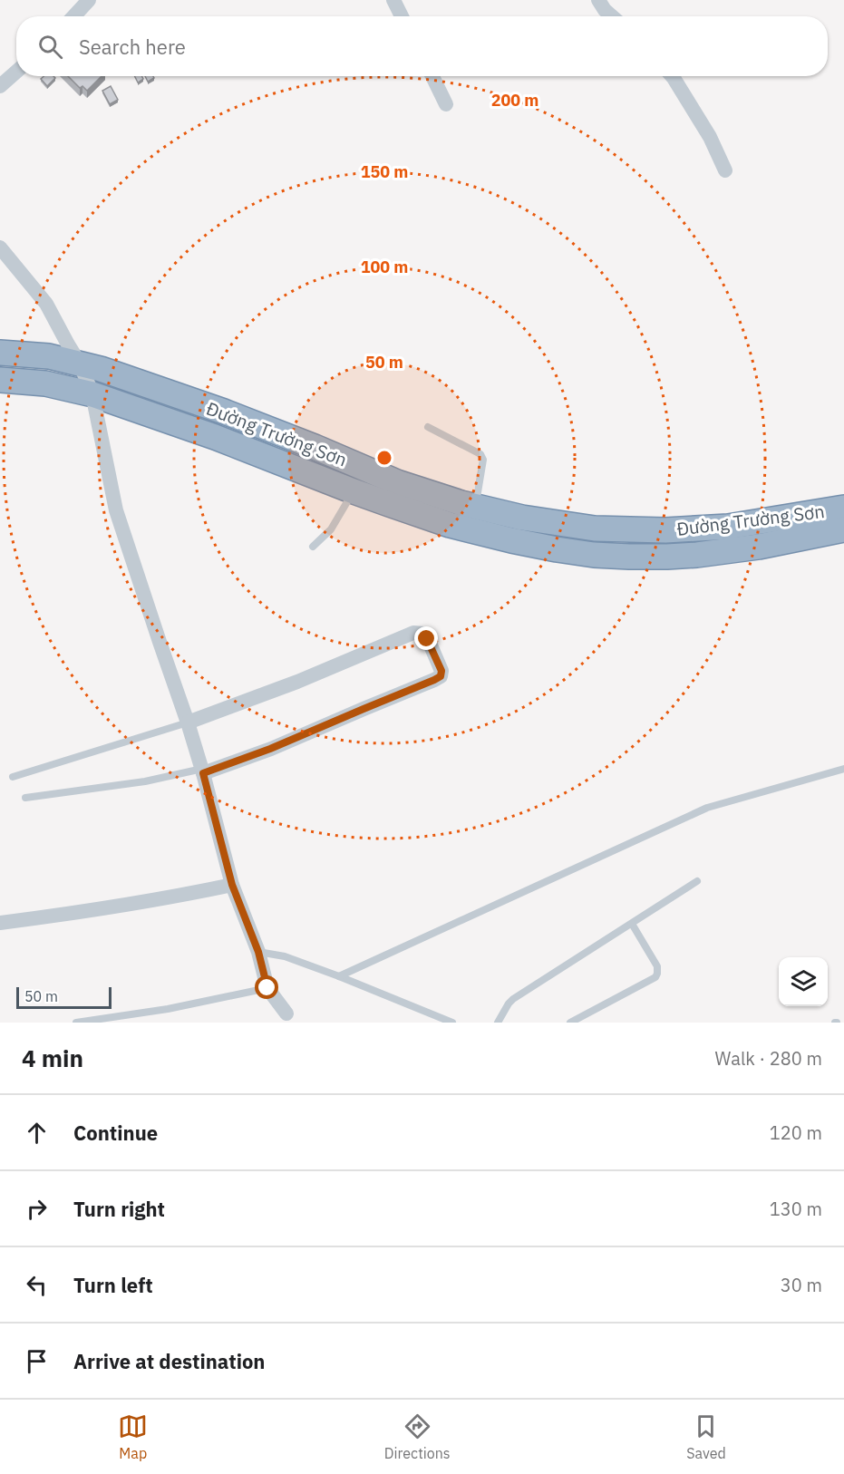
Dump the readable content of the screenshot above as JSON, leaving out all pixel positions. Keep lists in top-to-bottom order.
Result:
{
  "streets": {
    "highway": ["Đường Trường Sơn"]
  },
  "scale_bar": "50 m",
  "page": {
    "search": "Search here",
    "scale": "50 m",
    "heading": ["4 min", "Walk · 280 m"],
    "list": [
      ["Continue", "120 m"],
      ["Turn right", "130 m"],
      ["Turn left", "30 m"],
      "Arrive at destination"
    ],
    "nav": ["Map", "Directions", "Saved"]
  },
  "rings": [
    "200 m",
    "150 m",
    "100 m",
    "50 m"
  ]
}
